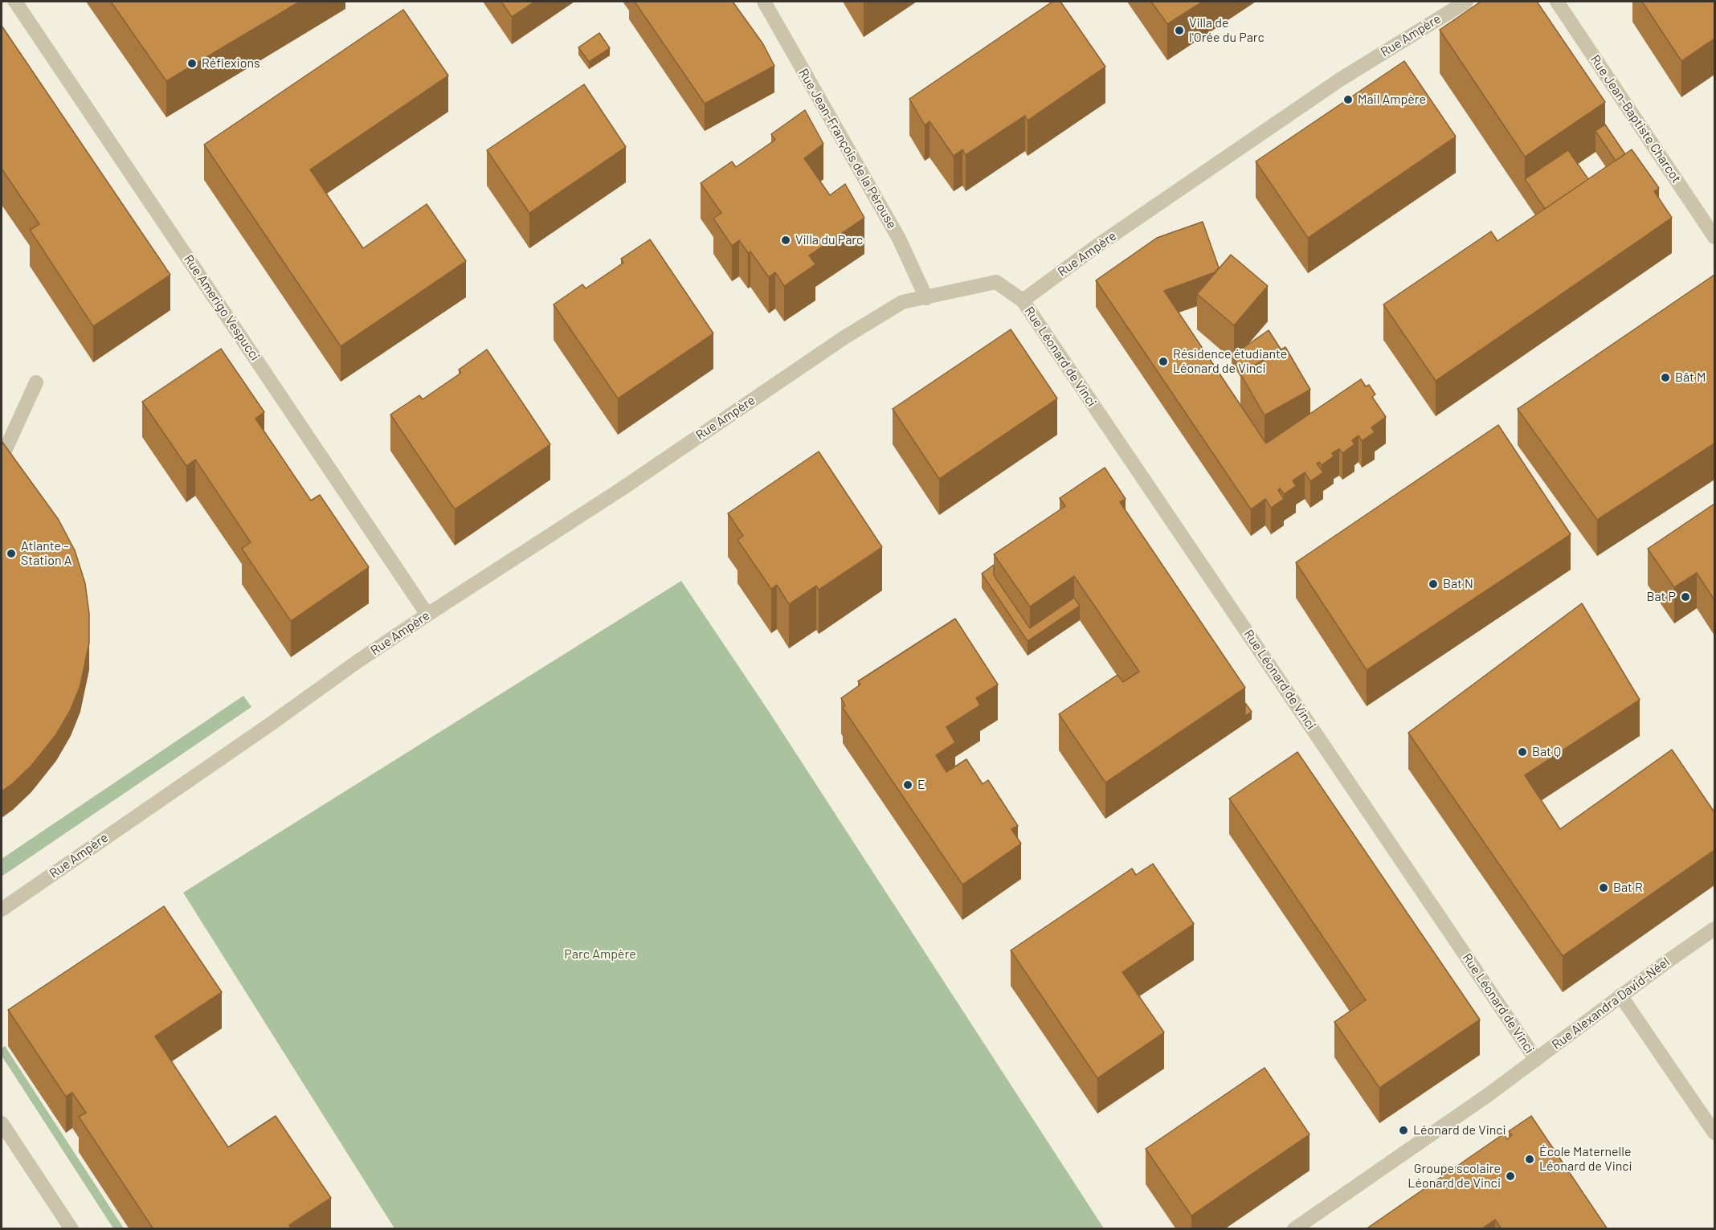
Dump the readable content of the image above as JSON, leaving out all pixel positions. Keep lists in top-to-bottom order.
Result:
{
  "streets": {
    "street": [
      "Rue Ampère",
      "Rue Jean-Baptiste Charcot",
      "Rue Jean-François de la Pérouse",
      "Rue Amerigo Vespucci",
      "Rue Léonard de Vinci",
      "Rue Alexandra David-Néel"
    ]
  },
  "crossings": [
    ["Rue Ampère", "Rue Jean-François de la Pérouse"],
    ["Rue Ampère", "Rue Amerigo Vespucci"],
    ["Rue Ampère", "Rue Léonard de Vinci"],
    ["Rue Léonard de Vinci", "Rue Alexandra David-Néel"]
  ],
  "parks": ["Parc Ampère"],
  "places": [
    "Villa de l'Orée du Parc",
    "Réflexions",
    "Mail Ampère",
    "Villa du Parc",
    "Résidence étudiante Léonard de Vinci",
    "Bât M",
    "Atlante - Station A",
    "Bat N",
    "Bat P",
    "Bat Q",
    "E",
    "Bat R",
    "Léonard de Vinci",
    "École Maternelle Léonard de Vinci",
    "Groupe scolaire Léonard de Vinci"
  ]
}
